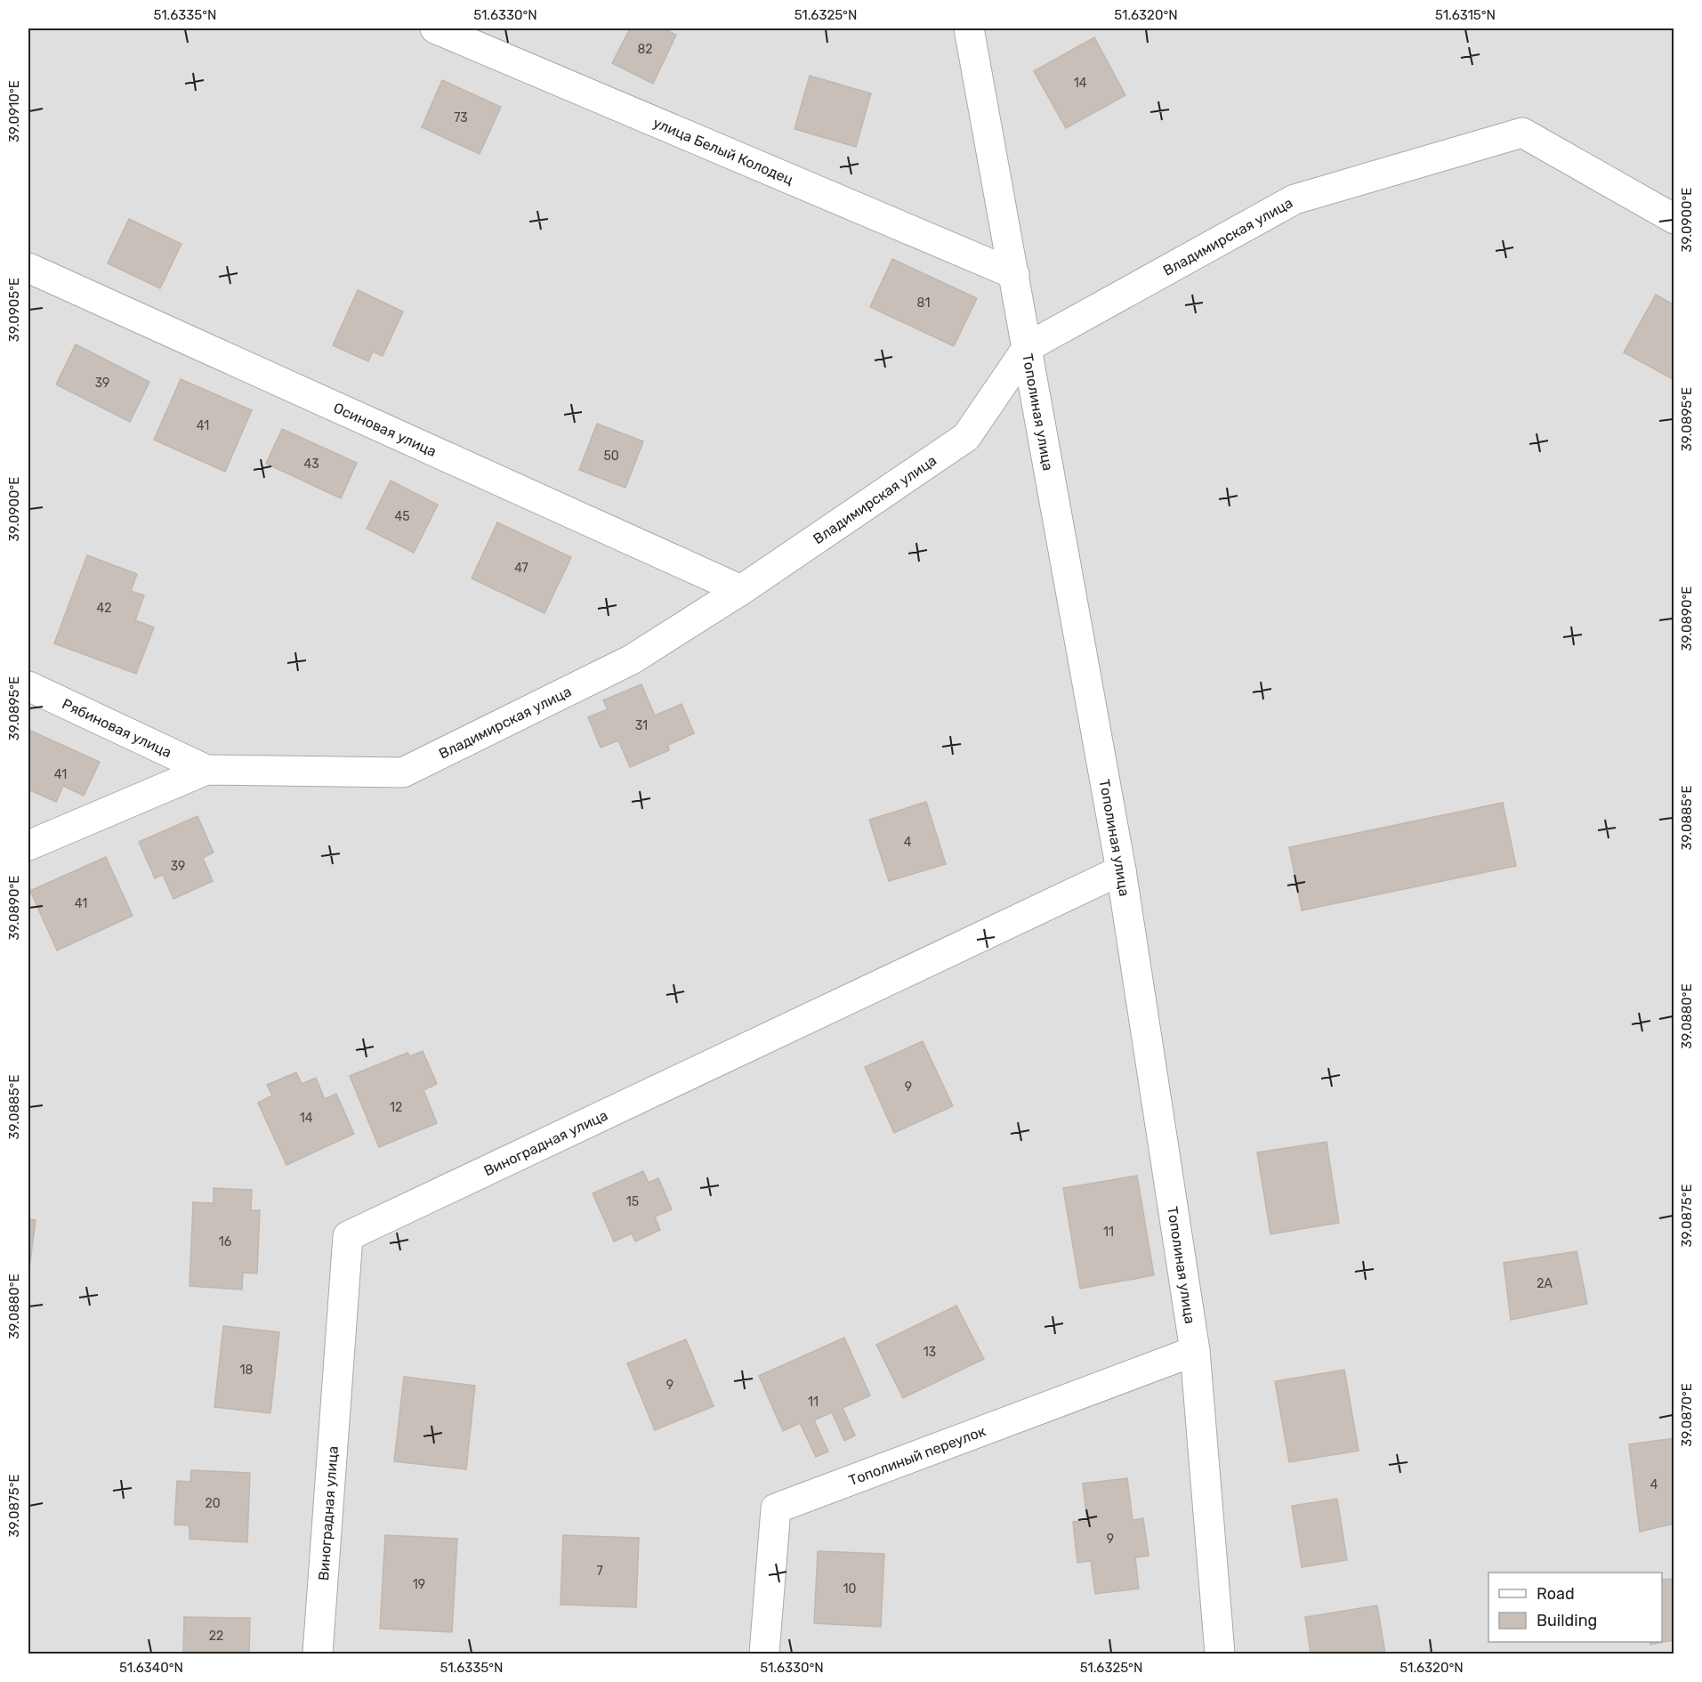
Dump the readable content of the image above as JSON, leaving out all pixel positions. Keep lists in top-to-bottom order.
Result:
{
  "streets": {
    "street": [
      "улица Белый Колодец",
      "Владимирская улица",
      "Тополиная улица",
      "Осиновая улица",
      "Рябиновая улица",
      "Виноградная улица",
      "Тополиный переулок"
    ]
  },
  "crossings": [
    ["улица Белый Колодец", "Тополиная улица"],
    ["Владимирская улица", "Тополиная улица"],
    ["Владимирская улица", "Осиновая улица"],
    ["Владимирская улица", "Рябиновая улица"],
    ["Тополиная улица", "Виноградная улица"],
    ["Тополиная улица", "Тополиный переулок"]
  ],
  "house_numbers": [
    "82",
    "14",
    "73",
    "81",
    "39",
    "41",
    "50",
    "43",
    "45",
    "47",
    "42",
    "31",
    "41",
    "4",
    "39",
    "41",
    "9",
    "12",
    "14",
    "15",
    "11",
    "16",
    "2А",
    "13",
    "18",
    "9",
    "11",
    "4",
    "20",
    "9",
    "7",
    "19",
    "10",
    "22"
  ],
  "legend": ["Road", "Building"],
  "coordinates": [
    "51.6335°N",
    "51.6330°N",
    "51.6325°N",
    "51.6320°N",
    "51.6315°N",
    "39.0910°E",
    "39.0900°E",
    "39.0905°E",
    "39.0895°E",
    "39.0890°E",
    "39.0885°E",
    "39.0880°E",
    "39.0875°E",
    "39.0870°E",
    "51.6340°N"
  ]
}
